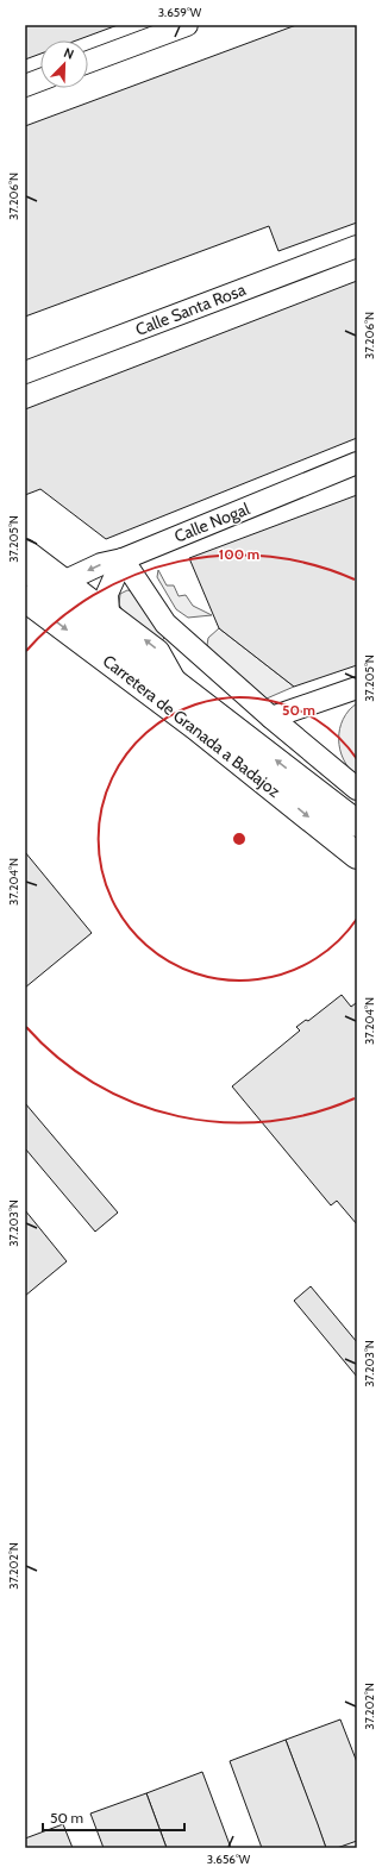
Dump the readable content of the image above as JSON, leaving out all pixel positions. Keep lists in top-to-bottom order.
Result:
{
  "streets": {
    "highway": ["Carretera de Granada a Badajoz"],
    "street": ["Calle Santa Rosa", "Calle Nogal"]
  },
  "scale_bar": "50 m",
  "north": "top right",
  "coordinates": [
    "3.659°W",
    "37.206°N",
    "37.205°N",
    "37.204°N",
    "37.203°N",
    "37.202°N",
    "3.656°W"
  ],
  "rings": ["100 m", "50 m"]
}
